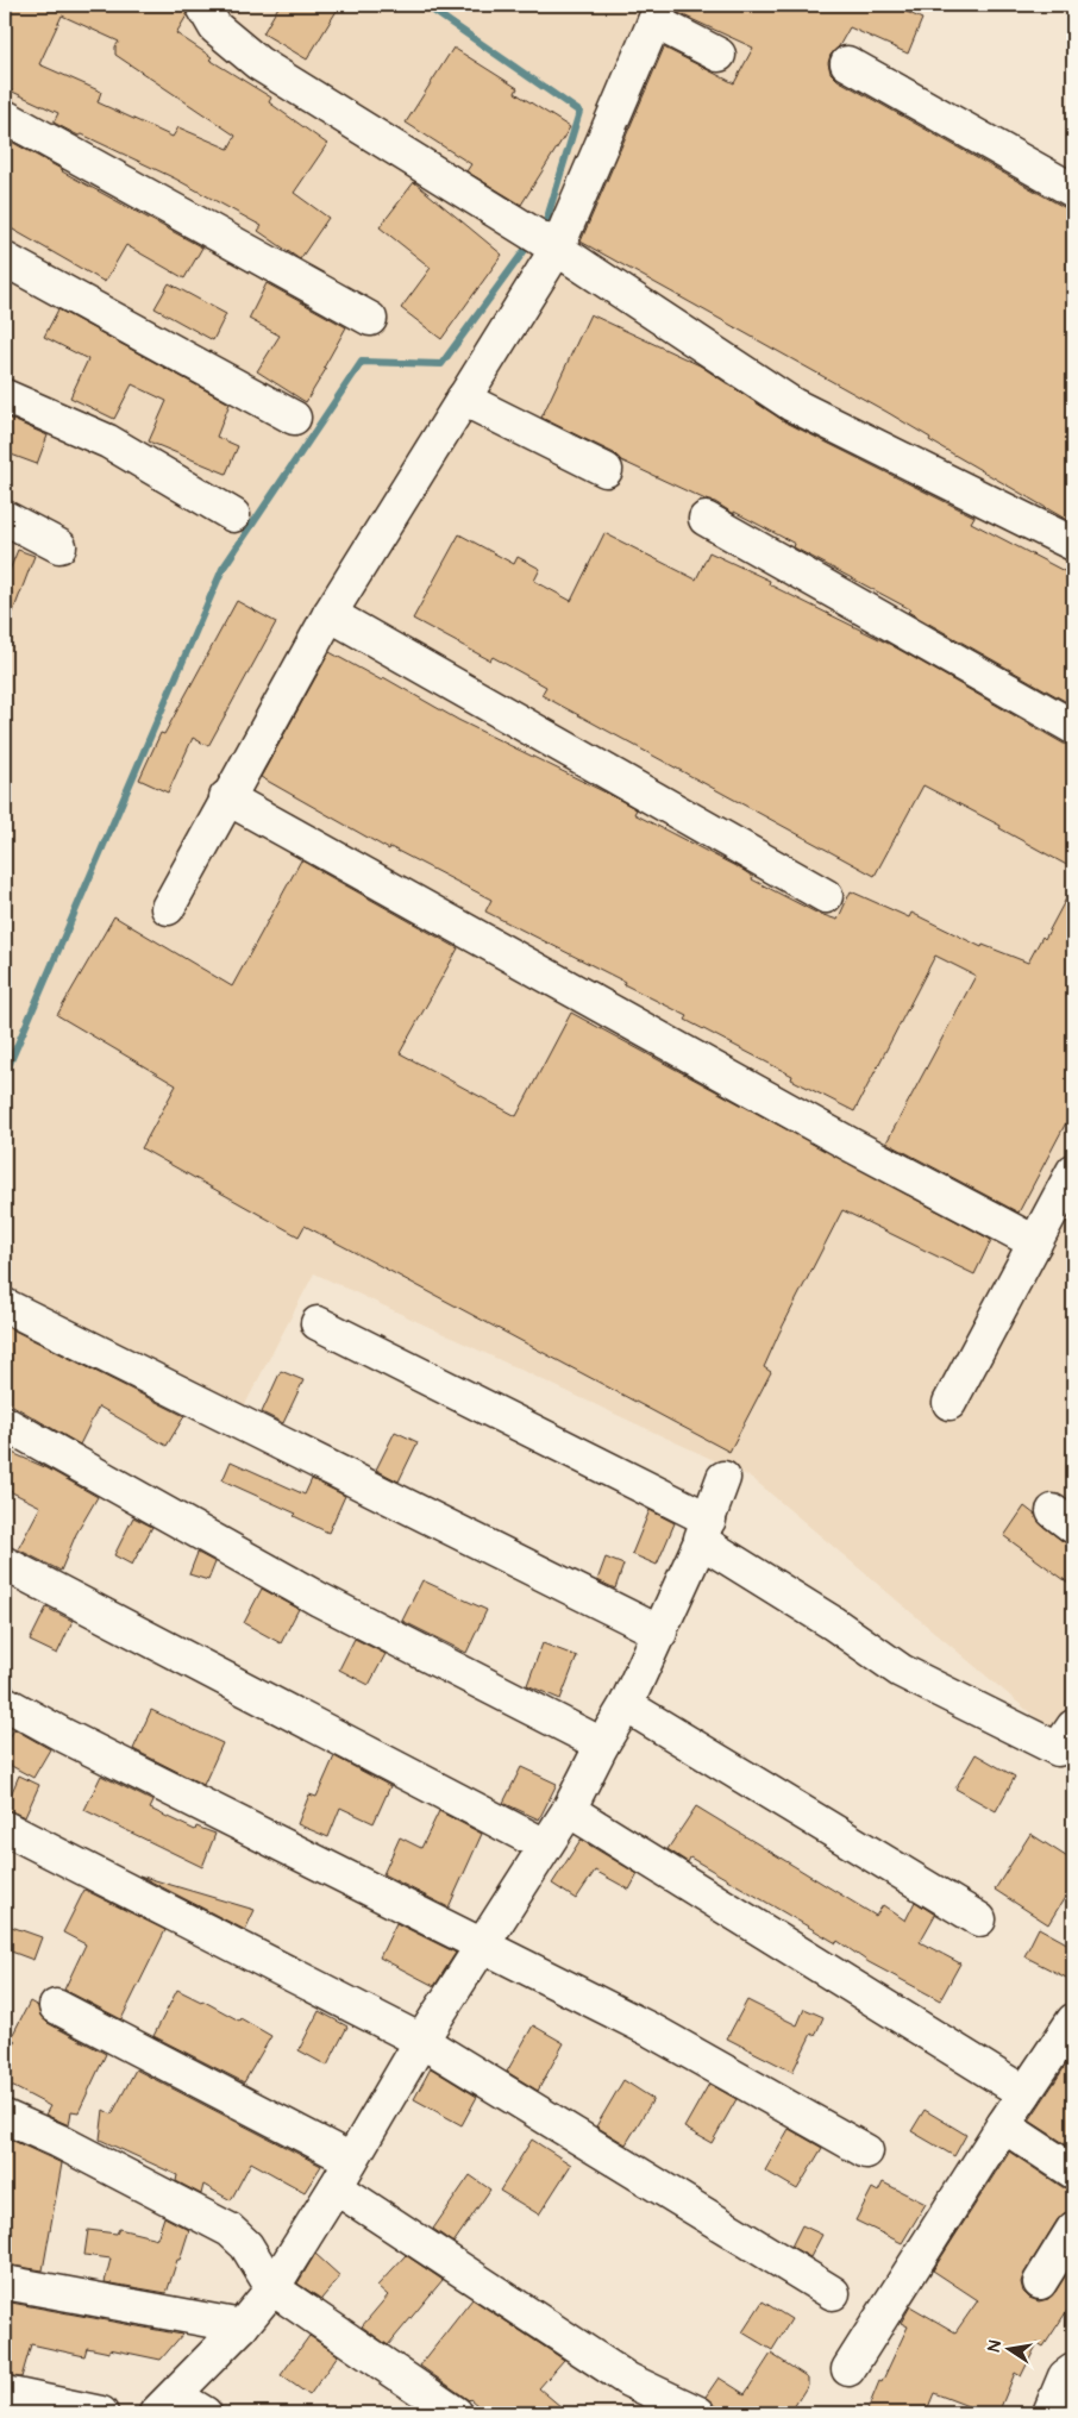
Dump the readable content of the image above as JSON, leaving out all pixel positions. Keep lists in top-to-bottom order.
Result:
{
  "north": "left"
}
